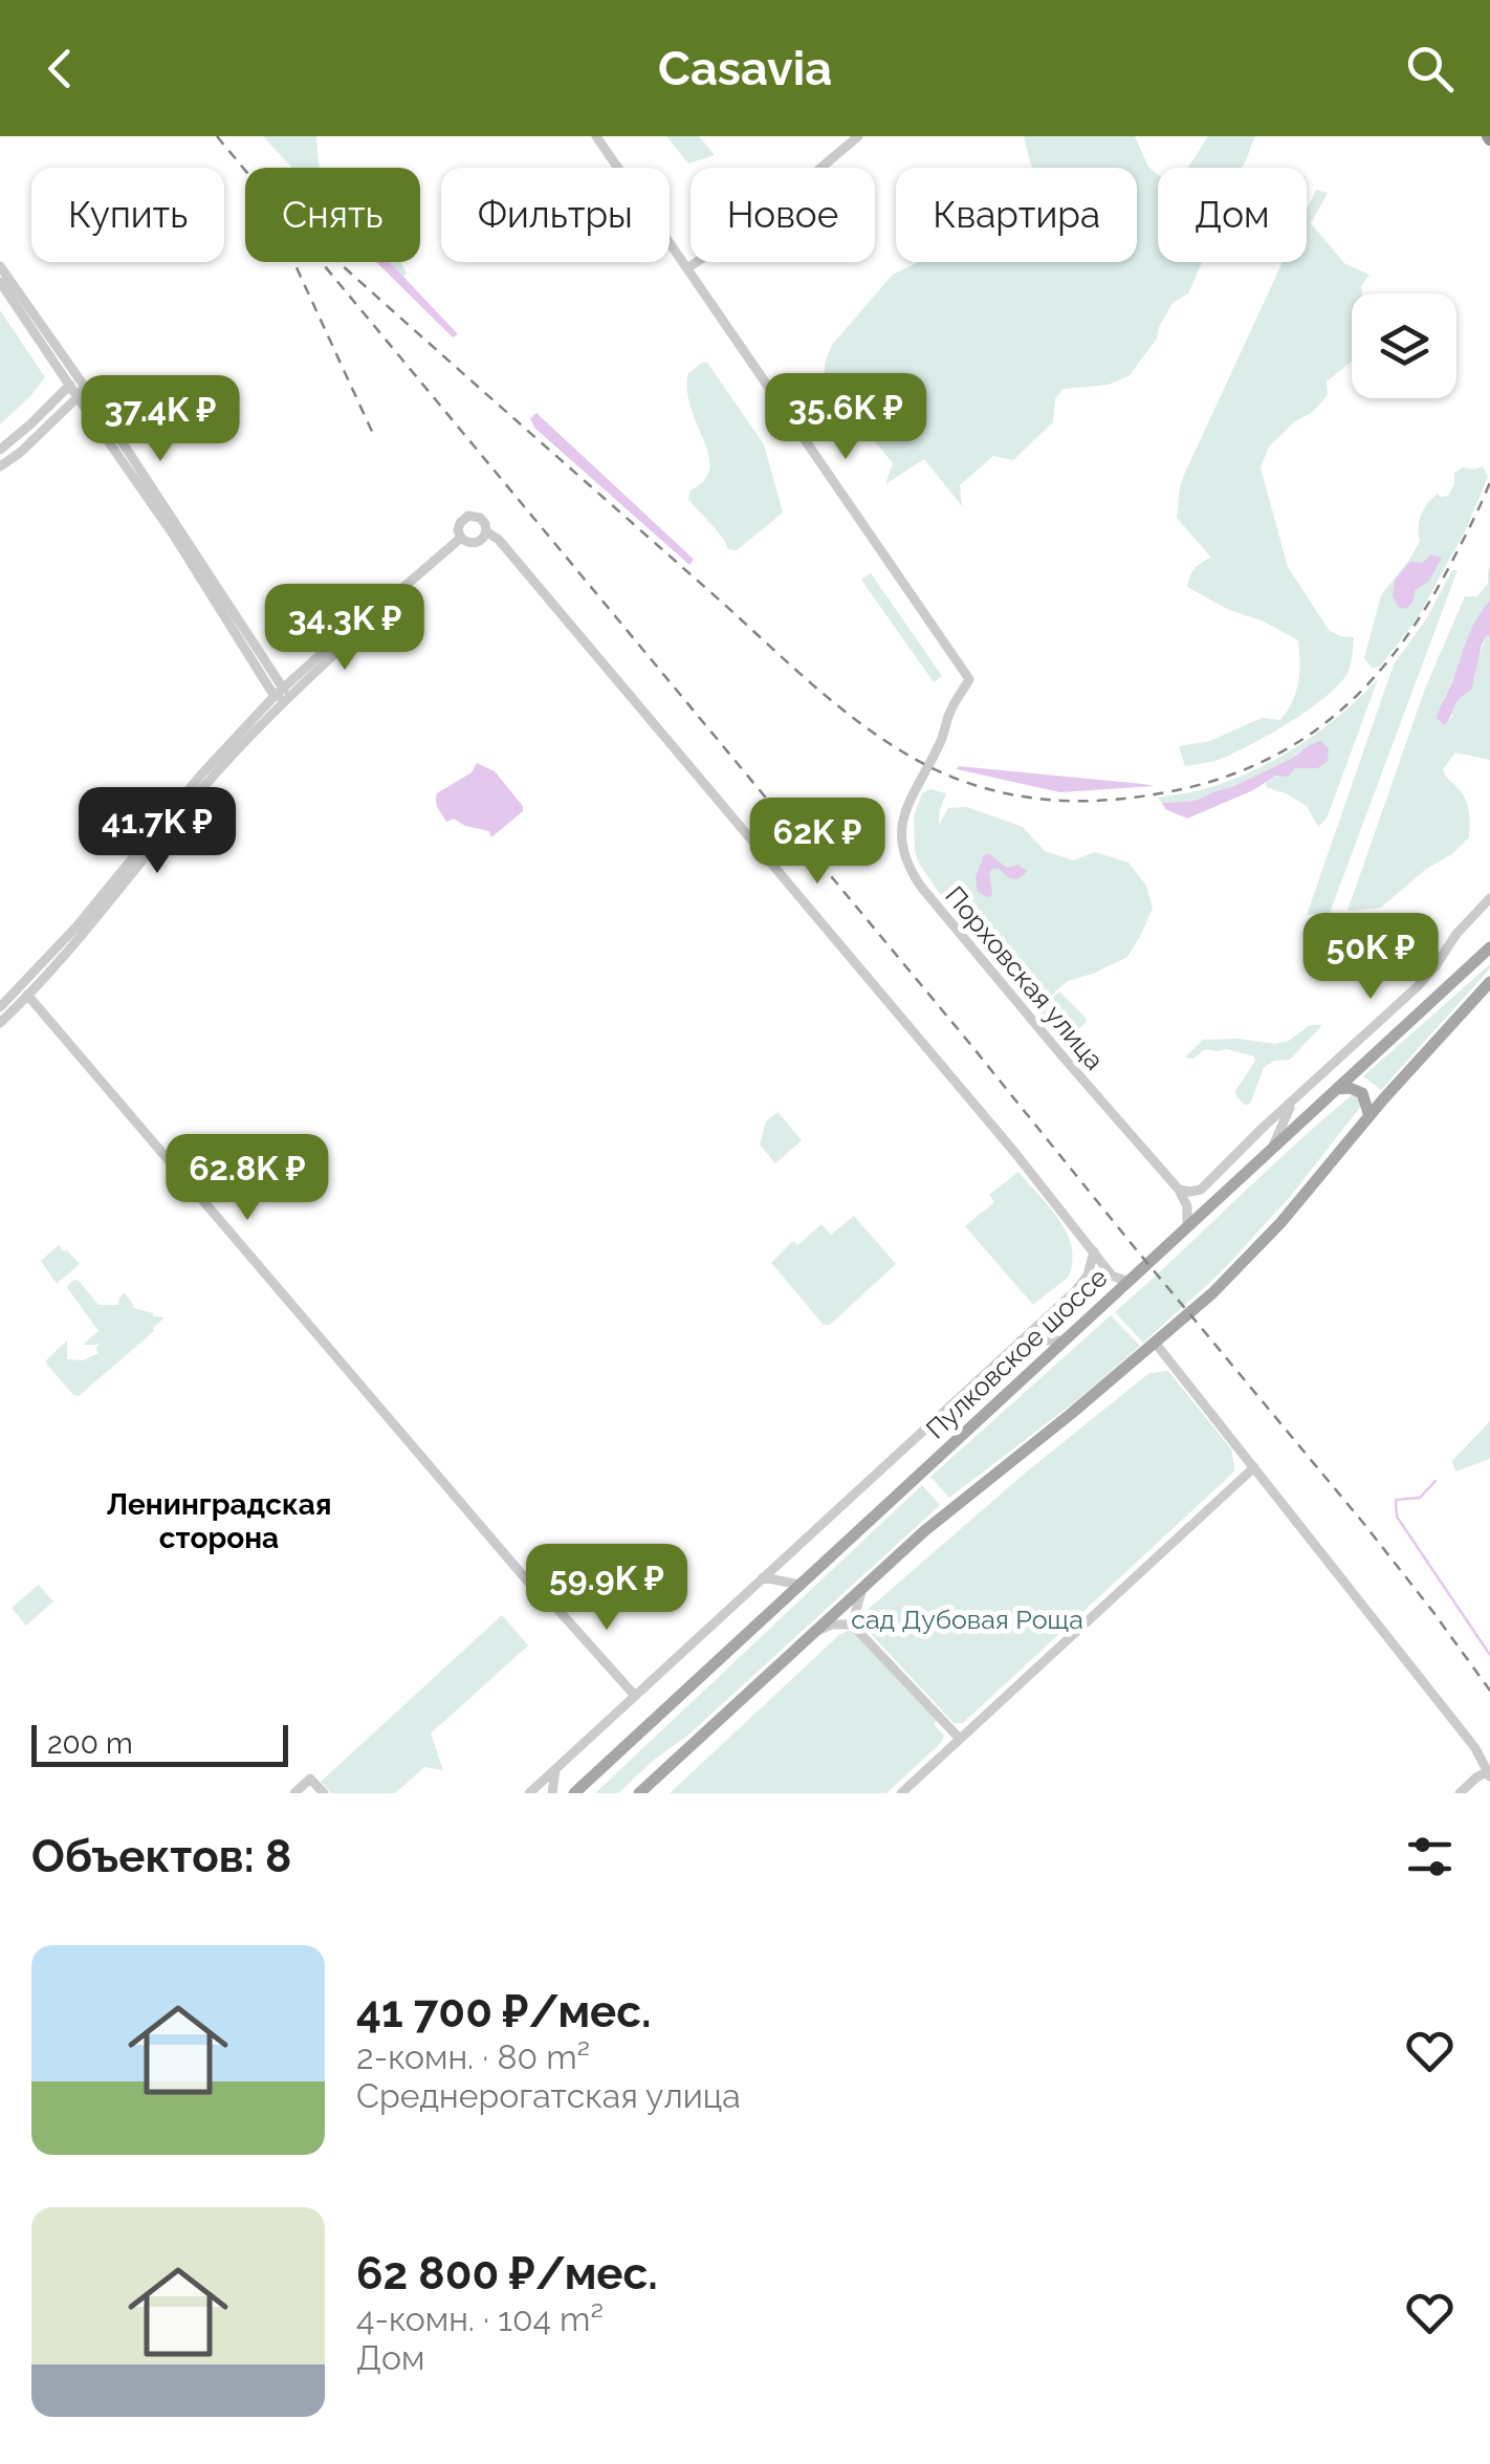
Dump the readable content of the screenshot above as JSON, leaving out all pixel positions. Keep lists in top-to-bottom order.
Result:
{
  "streets": {
    "main road": ["Пулковское шоссе"],
    "street": ["Порховская улица"]
  },
  "districts": ["Ленинградская сторона"],
  "parks": ["сад Дубовая Роща"],
  "scale_bar": "200 m",
  "page": {
    "header": "Casavia",
    "chip": [
      "Купить",
      "Снять",
      "Фильтры",
      "Новое",
      "Квартира",
      "Дом"
    ],
    "price": [
      "35.6K ₽",
      "37.4K ₽",
      "34.3K ₽",
      "41.7K ₽",
      "62K ₽",
      "50K ₽",
      "62.8K ₽",
      "59.9K ₽"
    ],
    "scale": "200 m",
    "heading": "Объектов: 8",
    "list": [
      {
        "name": "41 700 ₽/мес.",
        "note": "2-комн. · 80 m² · Среднерогатская улица"
      },
      {
        "name": "62 800 ₽/мес.",
        "note": "4-комн. · 104 m² · Дом"
      }
    ]
  }
}
